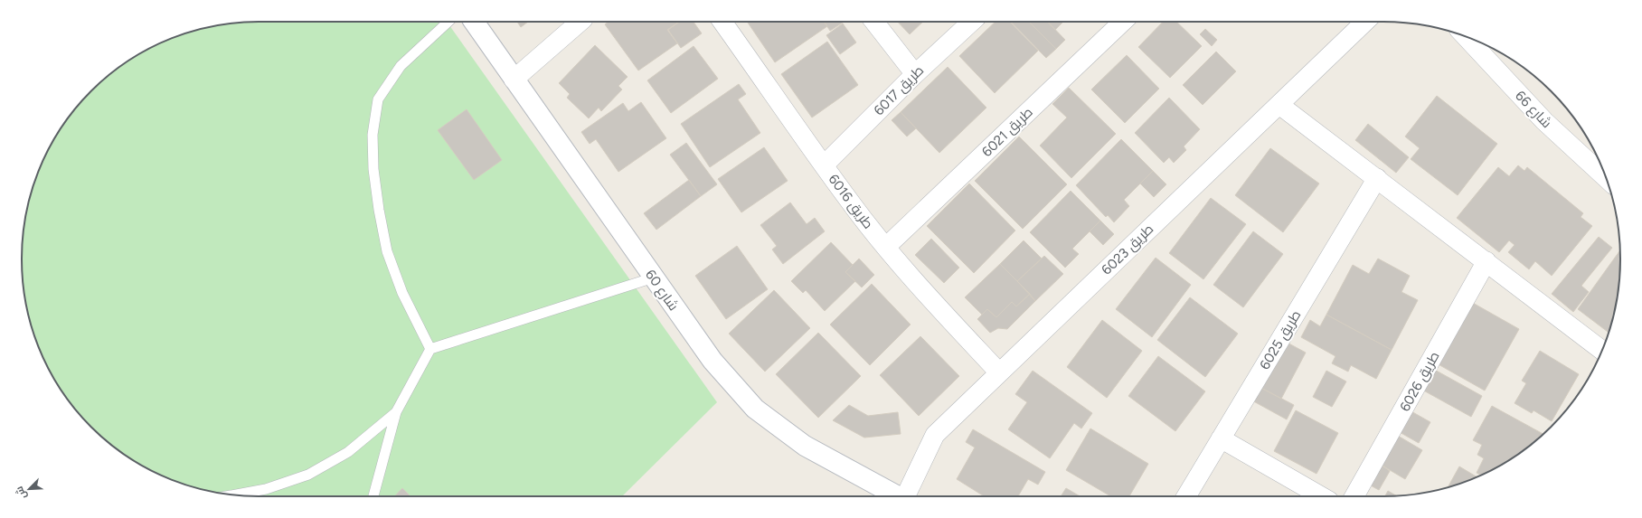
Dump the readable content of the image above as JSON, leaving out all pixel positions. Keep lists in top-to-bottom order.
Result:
{
  "streets": {
    "street": [
      "طريق 6017",
      "شارع 66",
      "طريق 6021",
      "طريق 6016",
      "طريق 6023",
      "شارع 60",
      "طريق 6025",
      "طريق 6026"
    ]
  },
  "crossings": [
    ["طريق 6017", "طريق 6016"],
    ["طريق 6021", "طريق 6016"],
    ["طريق 6016", "طريق 6023"]
  ],
  "north": "bottom left"
}
